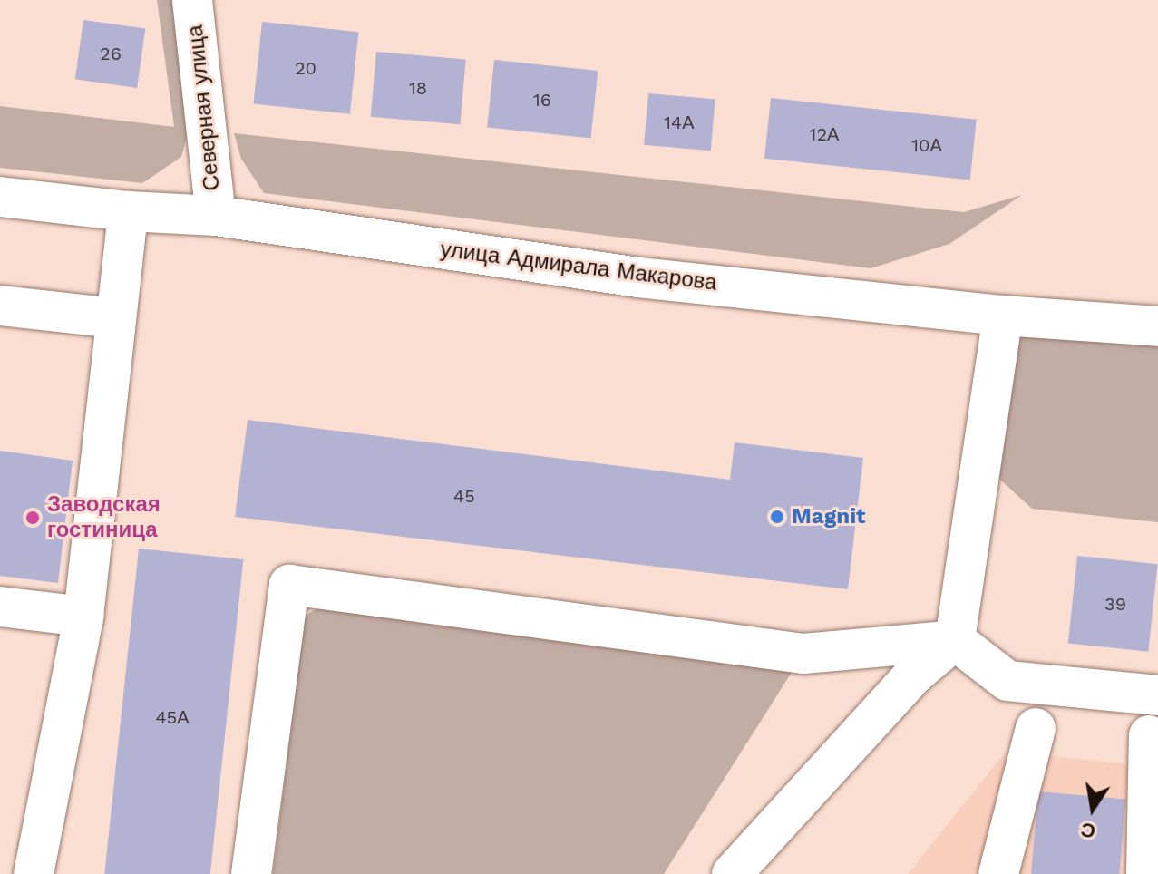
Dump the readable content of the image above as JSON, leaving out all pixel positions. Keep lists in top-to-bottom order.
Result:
{
  "streets": {
    "street": ["Северная улица", "улица Адмирала Макарова"]
  },
  "crossings": [
    ["Северная улица", "улица Адмирала Макарова"]
  ],
  "places": ["Magnit", "Заводская гостиница"],
  "house_numbers": [
    "26",
    "20",
    "18",
    "16",
    "14А",
    "12А",
    "10А",
    "45",
    "39",
    "45А"
  ],
  "north": "bottom"
}
